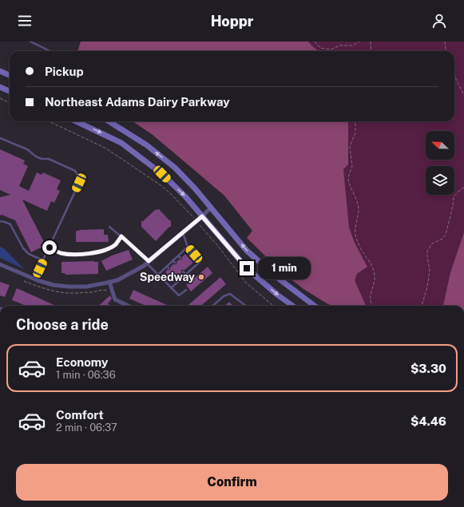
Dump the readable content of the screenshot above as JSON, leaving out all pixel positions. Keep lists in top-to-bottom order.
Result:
{
  "places": ["Speedway"],
  "north": "left",
  "page": {
    "header": "Hoppr",
    "banner": ["Pickup", "Northeast Adams Dairy Parkway"],
    "bubble": "1 min",
    "heading": "Choose a ride",
    "list": [
      {
        "name": "Economy",
        "note": "1 min · 06:36",
        "value": "$3.30"
      },
      {
        "name": "Comfort",
        "note": "2 min · 06:37",
        "value": "$4.46"
      }
    ],
    "buttons": "Confirm"
  }
}
